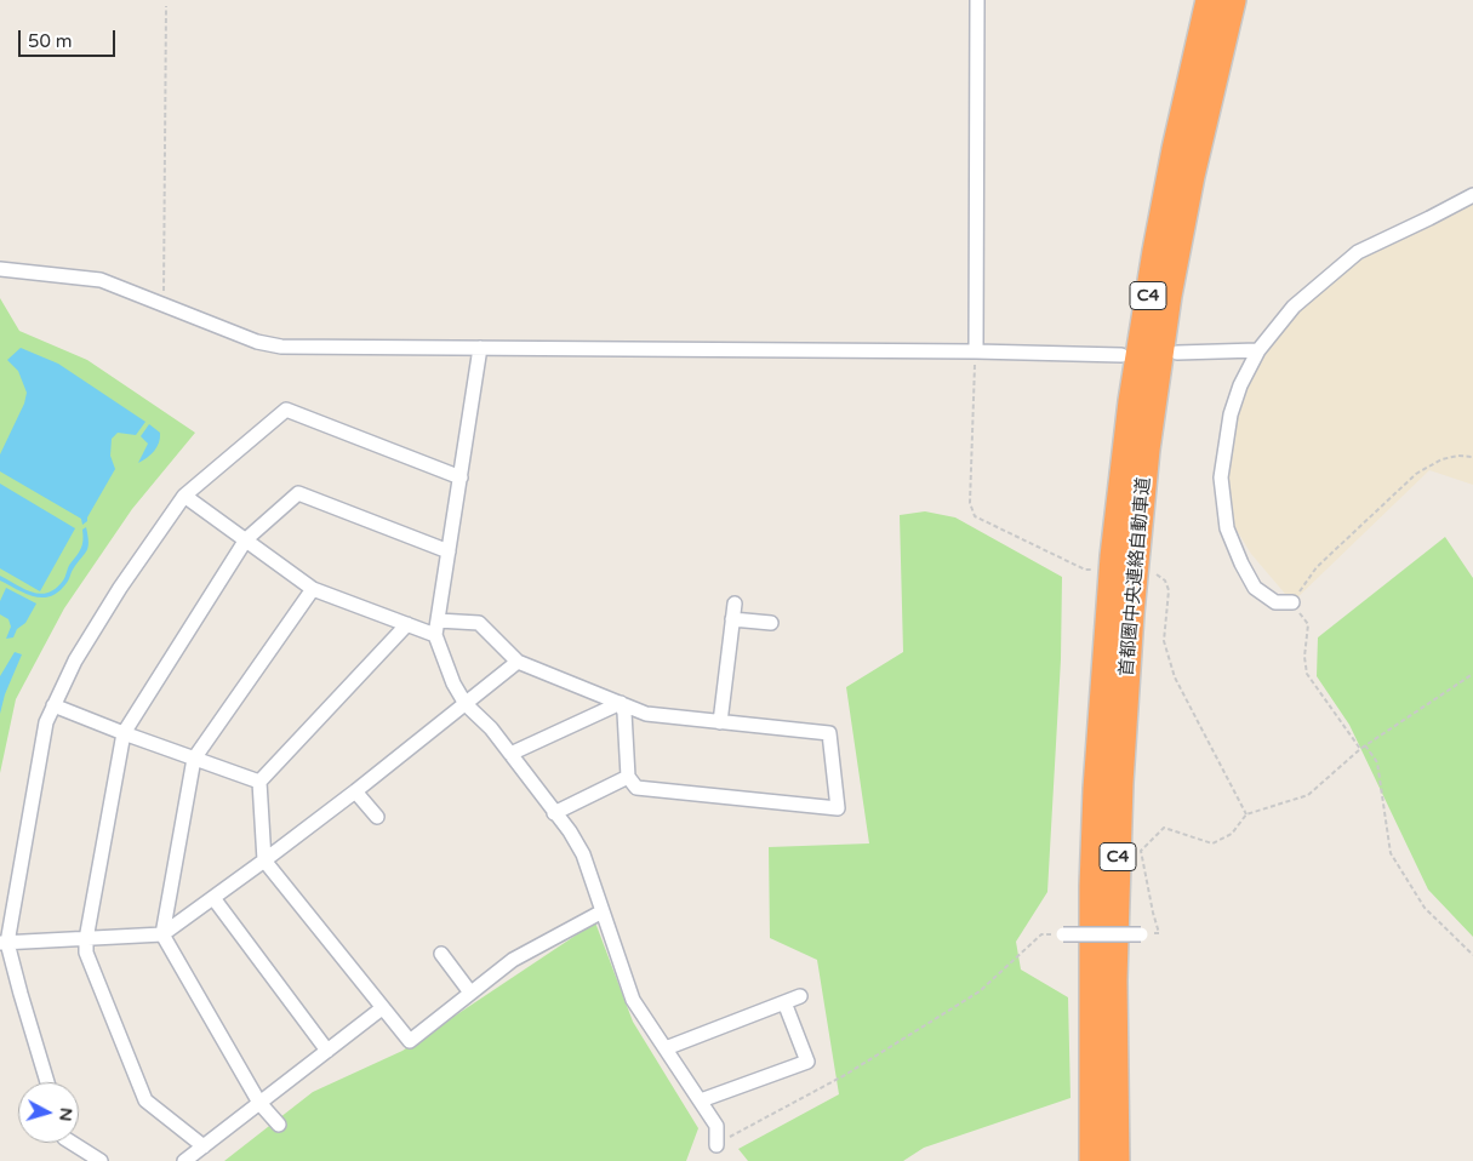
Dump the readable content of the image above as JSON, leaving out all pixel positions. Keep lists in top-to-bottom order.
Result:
{
  "streets": {
    "highway": ["C4", "首都圏中央連絡自動車道"]
  },
  "scale_bar": "50 m",
  "north": "right"
}
